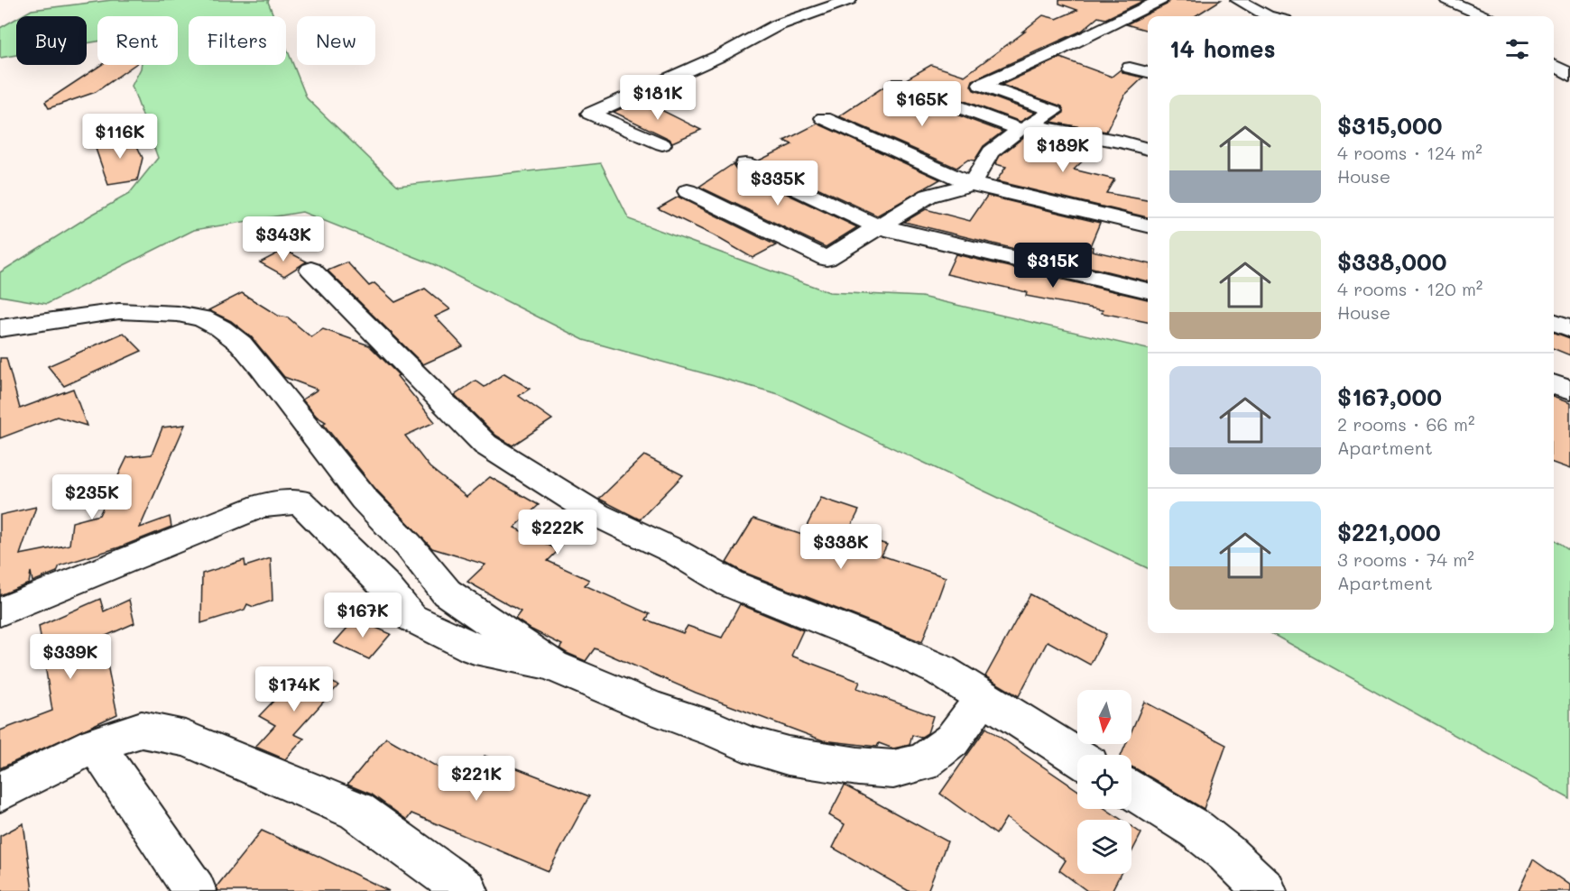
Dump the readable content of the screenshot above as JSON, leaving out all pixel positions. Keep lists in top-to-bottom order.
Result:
{
  "north": "bottom",
  "page": {
    "chip": [
      "Buy",
      "Rent",
      "Filters",
      "New"
    ],
    "heading": "14 homes",
    "price": [
      "$181K",
      "$165K",
      "$116K",
      "$189K",
      "$335K",
      "$343K",
      "$315K",
      "$235K",
      "$222K",
      "$338K",
      "$167K",
      "$339K",
      "$174K",
      "$221K"
    ],
    "list": [
      {
        "name": "$315,000",
        "note": "4 rooms · 124 m² · House"
      },
      {
        "name": "$338,000",
        "note": "4 rooms · 120 m² · House"
      },
      {
        "name": "$167,000",
        "note": "2 rooms · 66 m² · Apartment"
      },
      {
        "name": "$221,000",
        "note": "3 rooms · 74 m² · Apartment"
      }
    ]
  }
}
